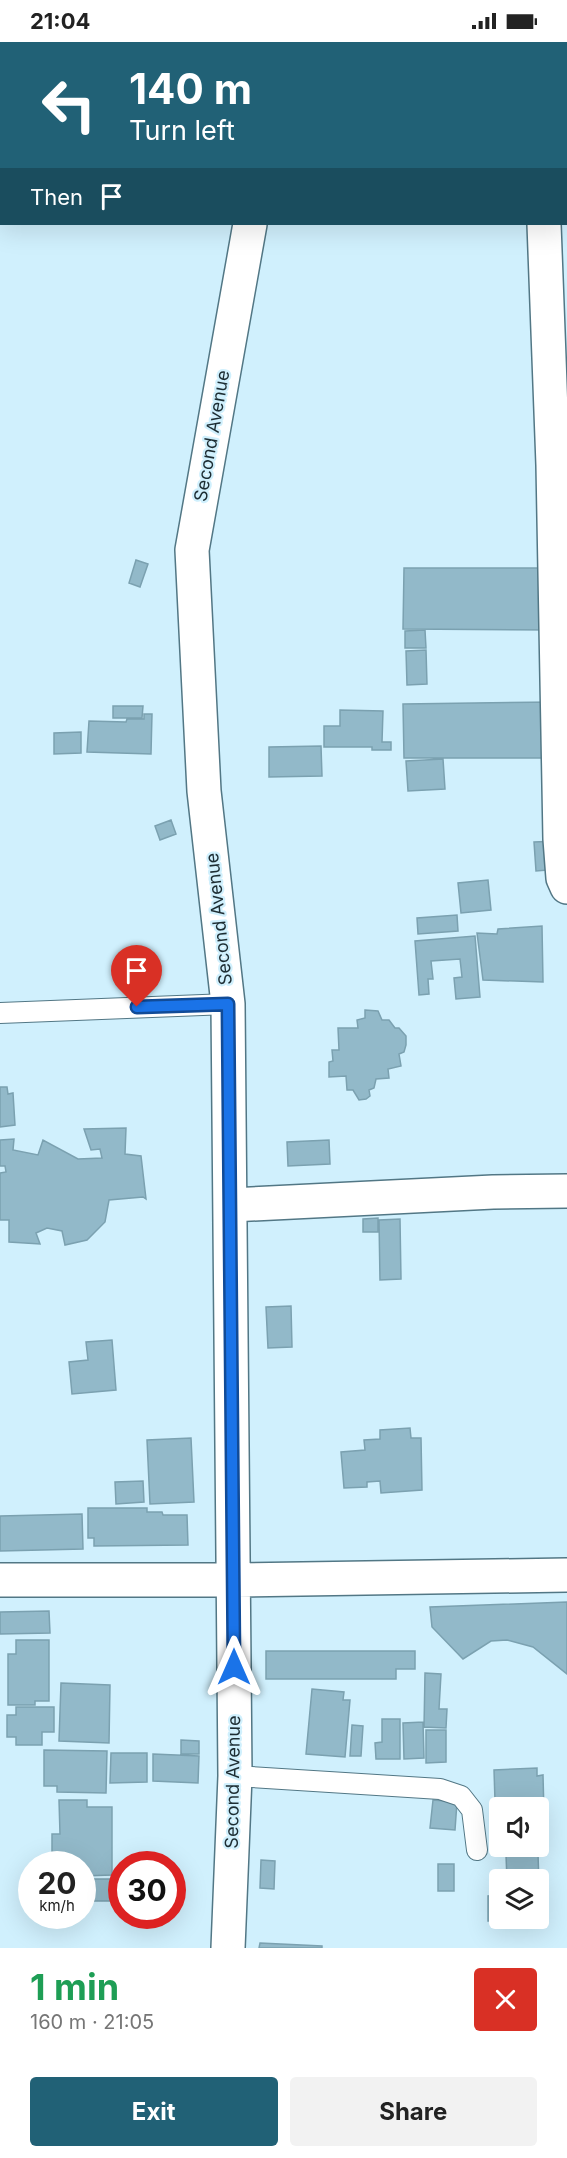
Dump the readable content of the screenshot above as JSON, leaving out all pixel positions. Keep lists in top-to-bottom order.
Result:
{
  "streets": {
    "street": ["Second Avenue"]
  },
  "page": {
    "status": "21:04",
    "turn": ["140 m", "Turn left"],
    "then": "Then",
    "speed": "20 km/h",
    "limit": "30",
    "heading": ["1 min", "160 m · 21:05"],
    "buttons": ["Exit", "Share"]
  }
}
